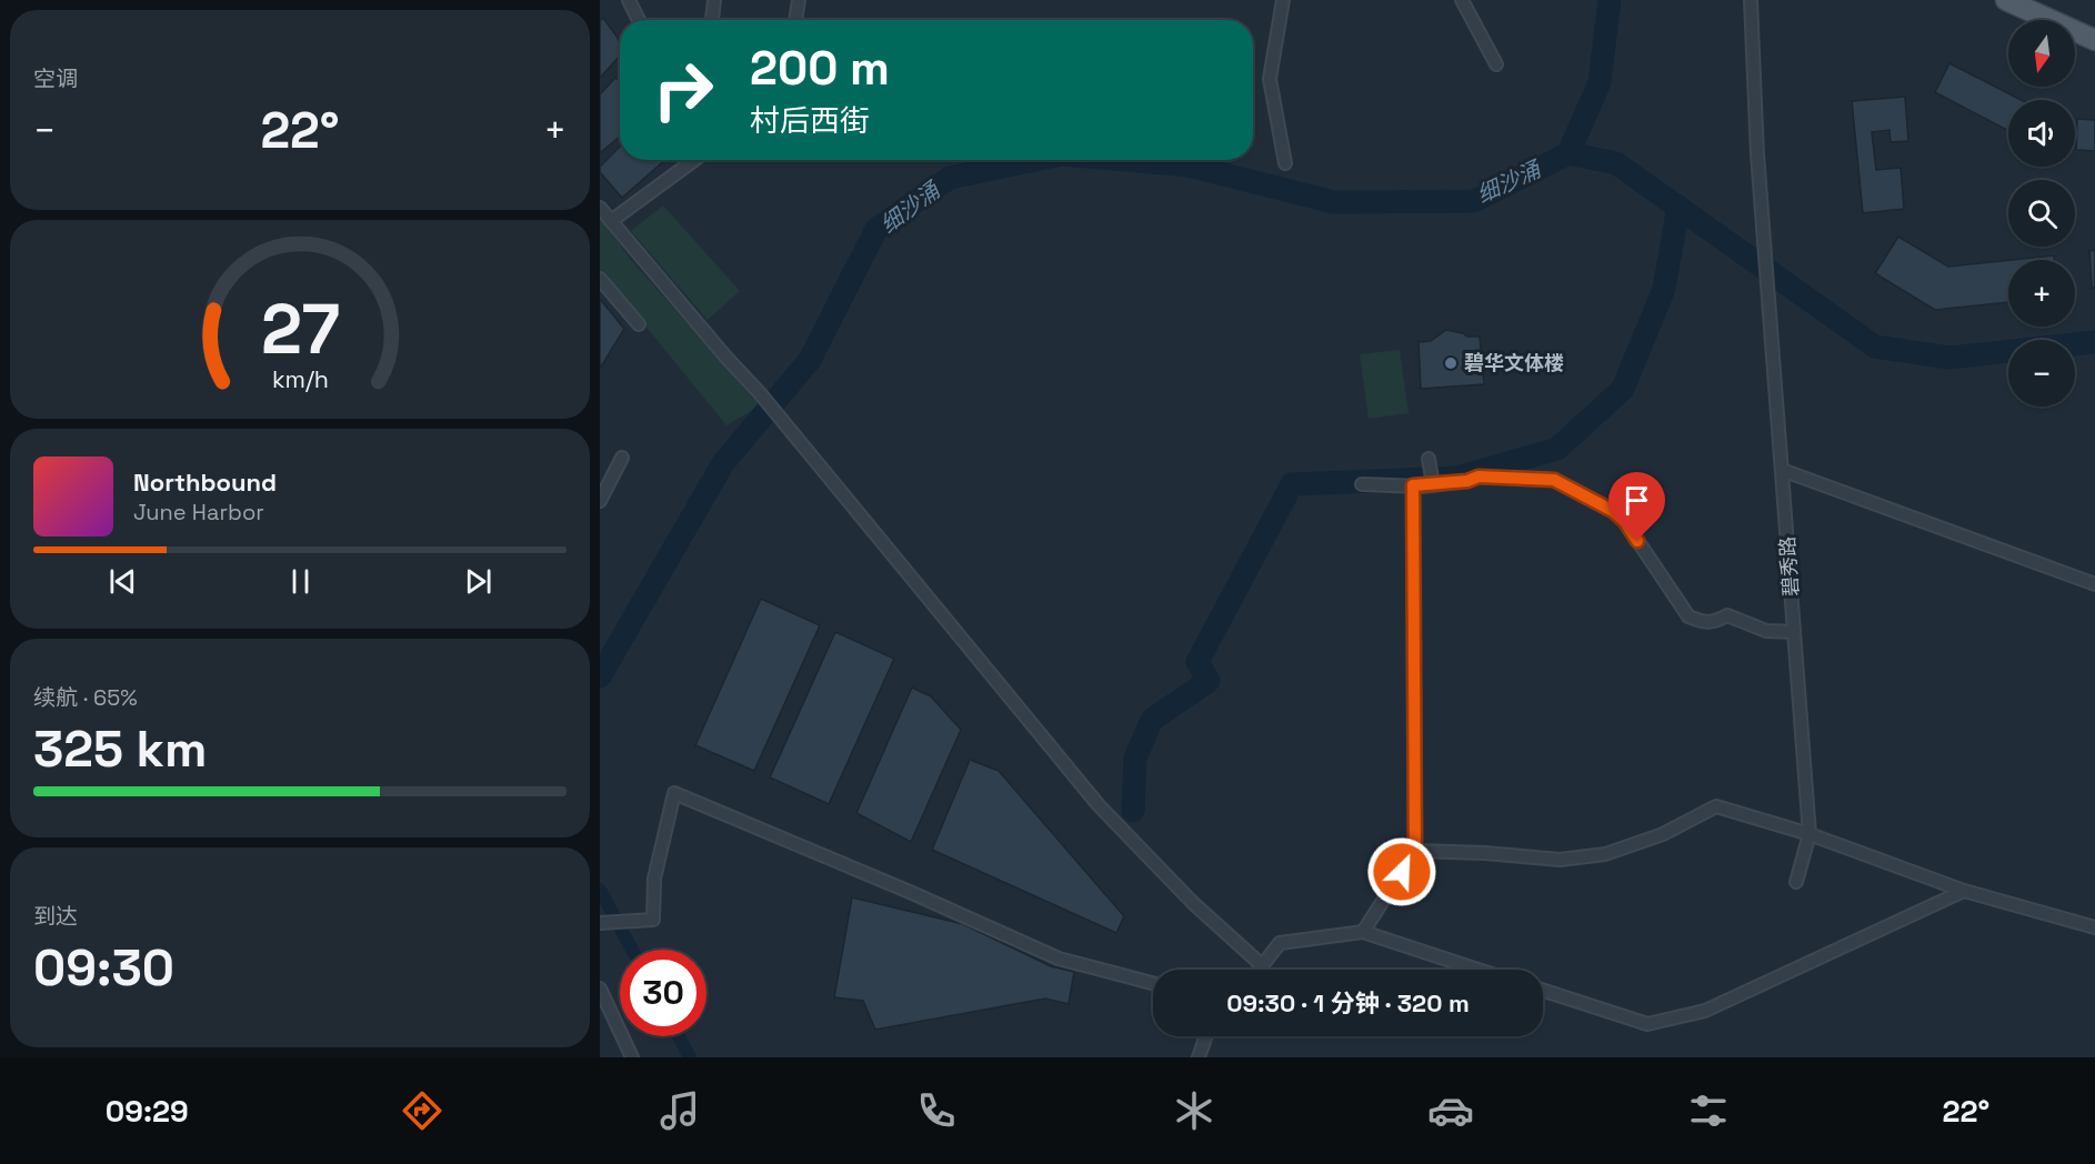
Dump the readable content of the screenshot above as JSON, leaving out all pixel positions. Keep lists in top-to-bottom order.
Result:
{
  "streets": {
    "street": ["碧秀路"]
  },
  "water": ["细沙涌"],
  "places": ["碧华文体楼"],
  "north": "bottom",
  "page": {
    "tile": [
      "空调",
      ["续航 · 65%", "325 km"],
      ["到达", "09:30"]
    ],
    "map_buttons": ["+", "−"],
    "turn": ["200 m", "村后西街"],
    "heat": ["−", "22°", "+"],
    "song": ["Northbound", "June Harbor"],
    "limit": "30",
    "trip": "09:30 · 1 分钟 · 320 m",
    "tabs": ["09:29", "22°"],
    "gauge": ["27", "km/h"]
  }
}
